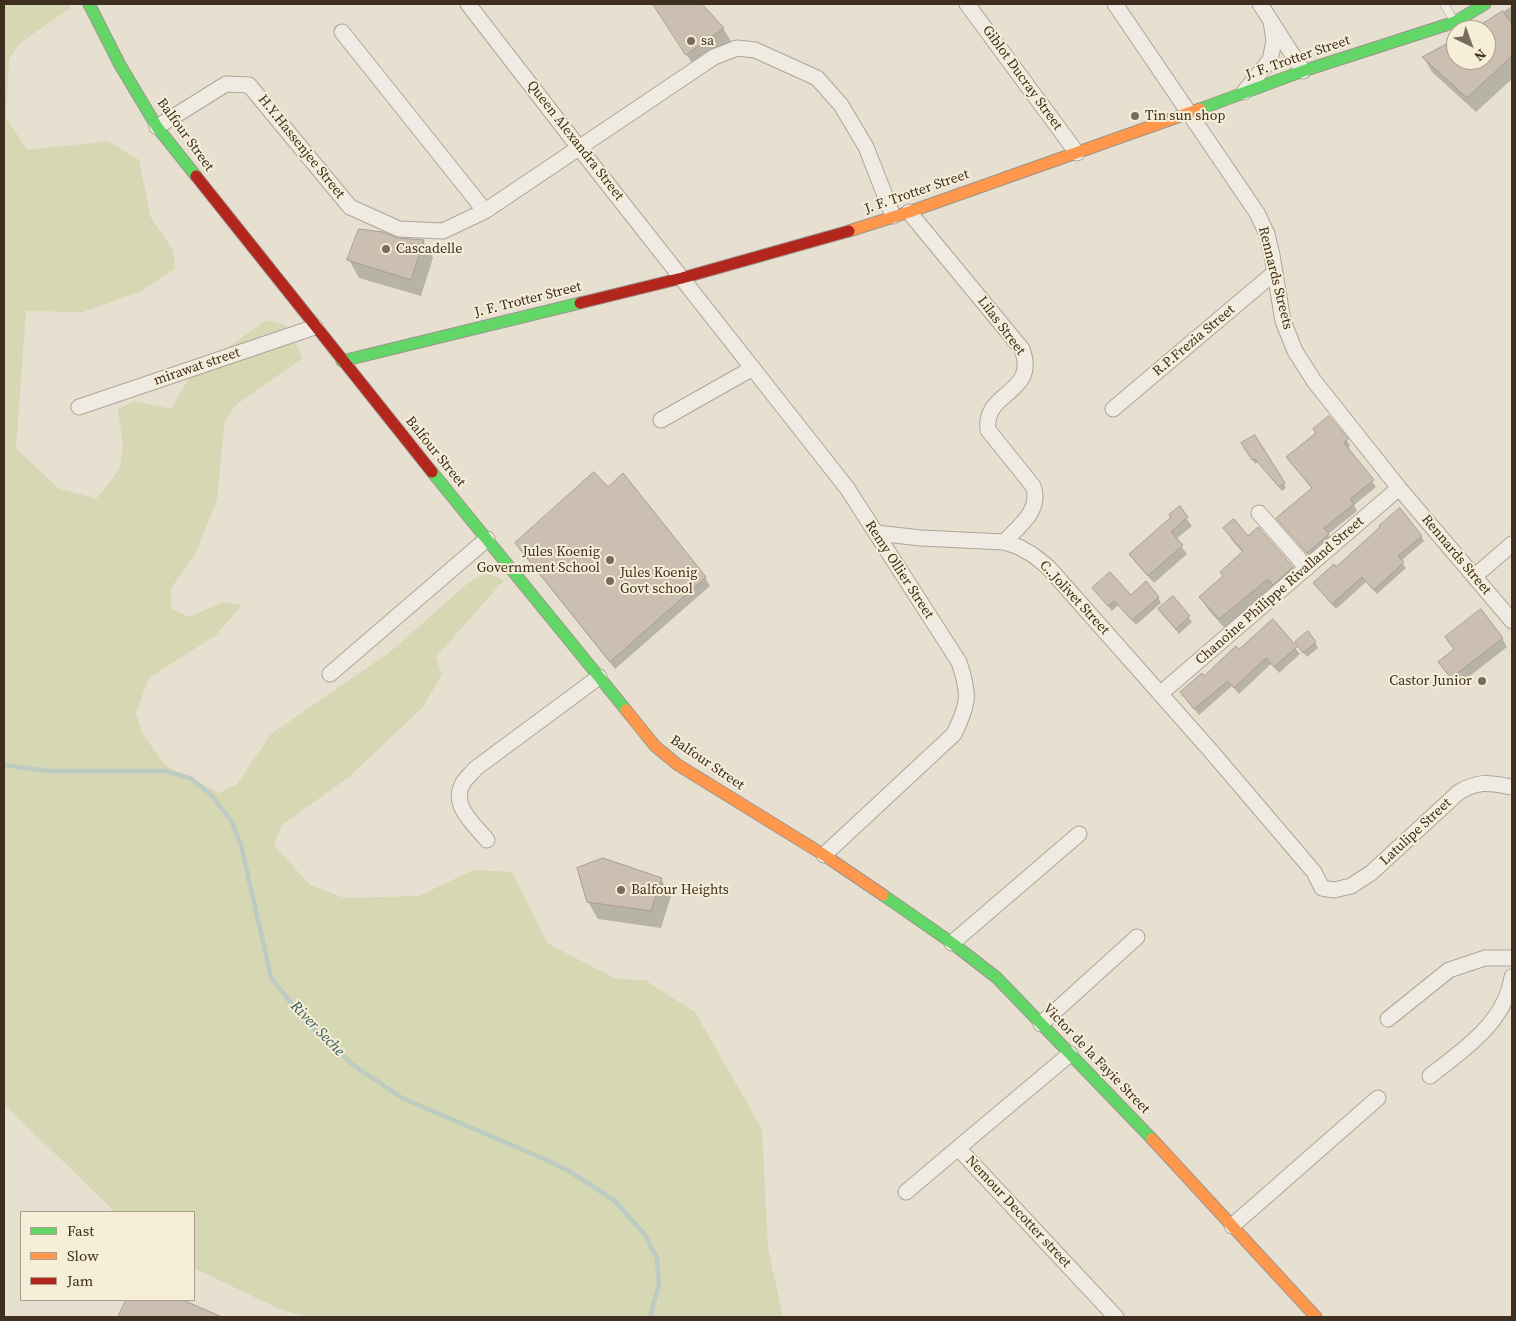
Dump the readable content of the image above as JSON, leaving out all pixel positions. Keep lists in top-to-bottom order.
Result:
{
  "streets": {
    "street": [
      "J. F. Trotter Street",
      "Giblot Ducray Street",
      "Balfour Street",
      "Queen Alexandra Street",
      "H.Y.Hassenjee Street",
      "Rennards Streets",
      "Lilas Street",
      "R.P.Frezia Street",
      "mirawat street",
      "Rennards Street",
      "Remy Ollier Street",
      "Chanoine Philippe Rivalland Street",
      "C..Jolivet Street",
      "Latulipe Street",
      "Victor de la Fayie Street",
      "Nemour Decotter street"
    ]
  },
  "crossings": [
    ["J. F. Trotter Street", "Giblot Ducray Street"],
    ["J. F. Trotter Street", "Balfour Street"],
    ["J. F. Trotter Street", "Queen Alexandra Street"],
    ["J. F. Trotter Street", "H.Y.Hassenjee Street"],
    ["J. F. Trotter Street", "Rennards Streets"],
    ["J. F. Trotter Street", "Lilas Street"],
    ["J. F. Trotter Street", "Remy Ollier Street"],
    ["Balfour Street", "H.Y.Hassenjee Street"],
    ["Balfour Street", "mirawat street"],
    ["Balfour Street", "Remy Ollier Street"],
    ["Balfour Street", "Victor de la Fayie Street"],
    ["Queen Alexandra Street", "H.Y.Hassenjee Street"],
    ["Queen Alexandra Street", "Remy Ollier Street"],
    ["Rennards Streets", "R.P.Frezia Street"],
    ["Rennards Streets", "Rennards Street"],
    ["Rennards Streets", "Chanoine Philippe Rivalland Street"],
    ["Lilas Street", "C..Jolivet Street"],
    ["Rennards Street", "Chanoine Philippe Rivalland Street"],
    ["Remy Ollier Street", "C..Jolivet Street"],
    ["Remy Ollier Street", "Victor de la Fayie Street"],
    ["Chanoine Philippe Rivalland Street", "C..Jolivet Street"],
    ["C..Jolivet Street", "Latulipe Street"],
    ["Victor de la Fayie Street", "Nemour Decotter street"]
  ],
  "water": ["River Seche"],
  "places": [
    "sa",
    "Tin sun shop",
    "Cascadelle",
    "Jules Koenig Government School",
    "Jules Koenig Govt school",
    "Castor Junior",
    "Balfour Heights"
  ],
  "legend": ["Fast", "Slow", "Jam"],
  "north": "bottom right"
}
